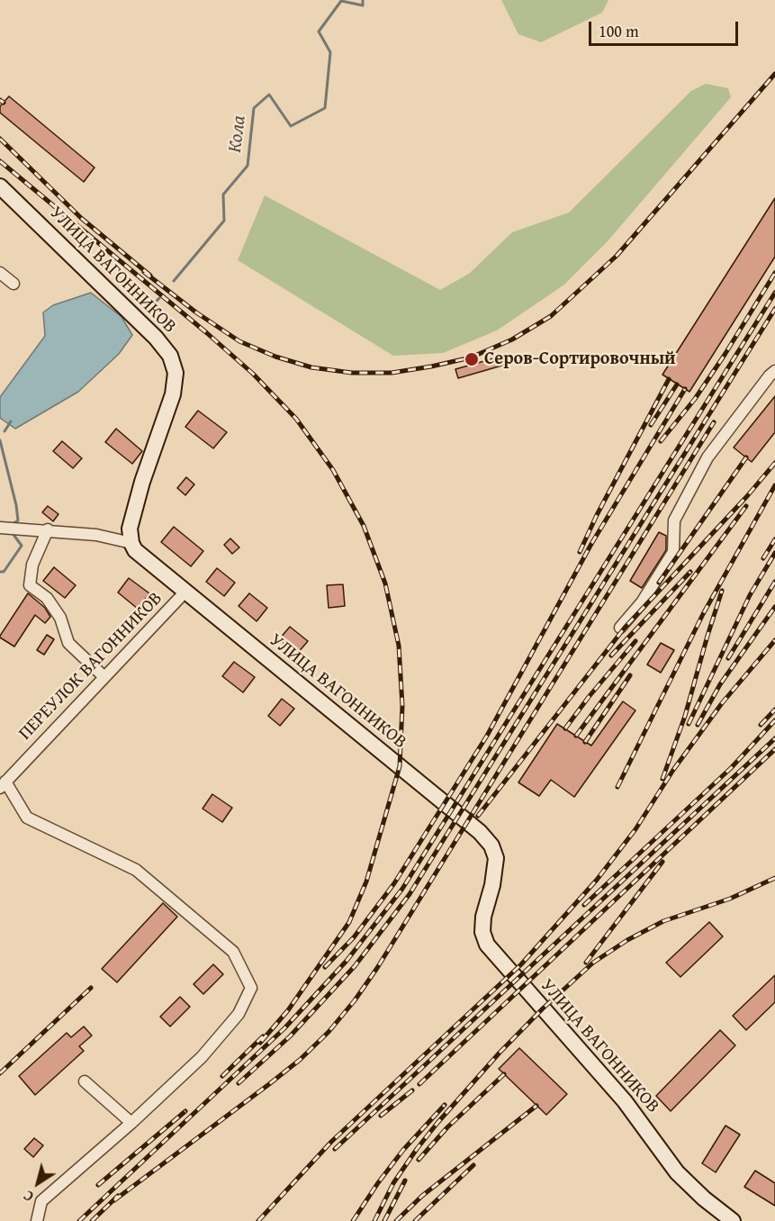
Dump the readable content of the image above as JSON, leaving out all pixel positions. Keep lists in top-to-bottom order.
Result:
{
  "streets": {
    "street": ["УЛИЦА ВАГОННИКОВ", "ПЕРЕУЛОК ВАГОННИКОВ"]
  },
  "crossings": [
    ["УЛИЦА ВАГОННИКОВ", "ПЕРЕУЛОК ВАГОННИКОВ"]
  ],
  "water": ["Кола"],
  "places": ["Серов-Сортировочный"],
  "scale_bar": "100 m",
  "north": "bottom left"
}
